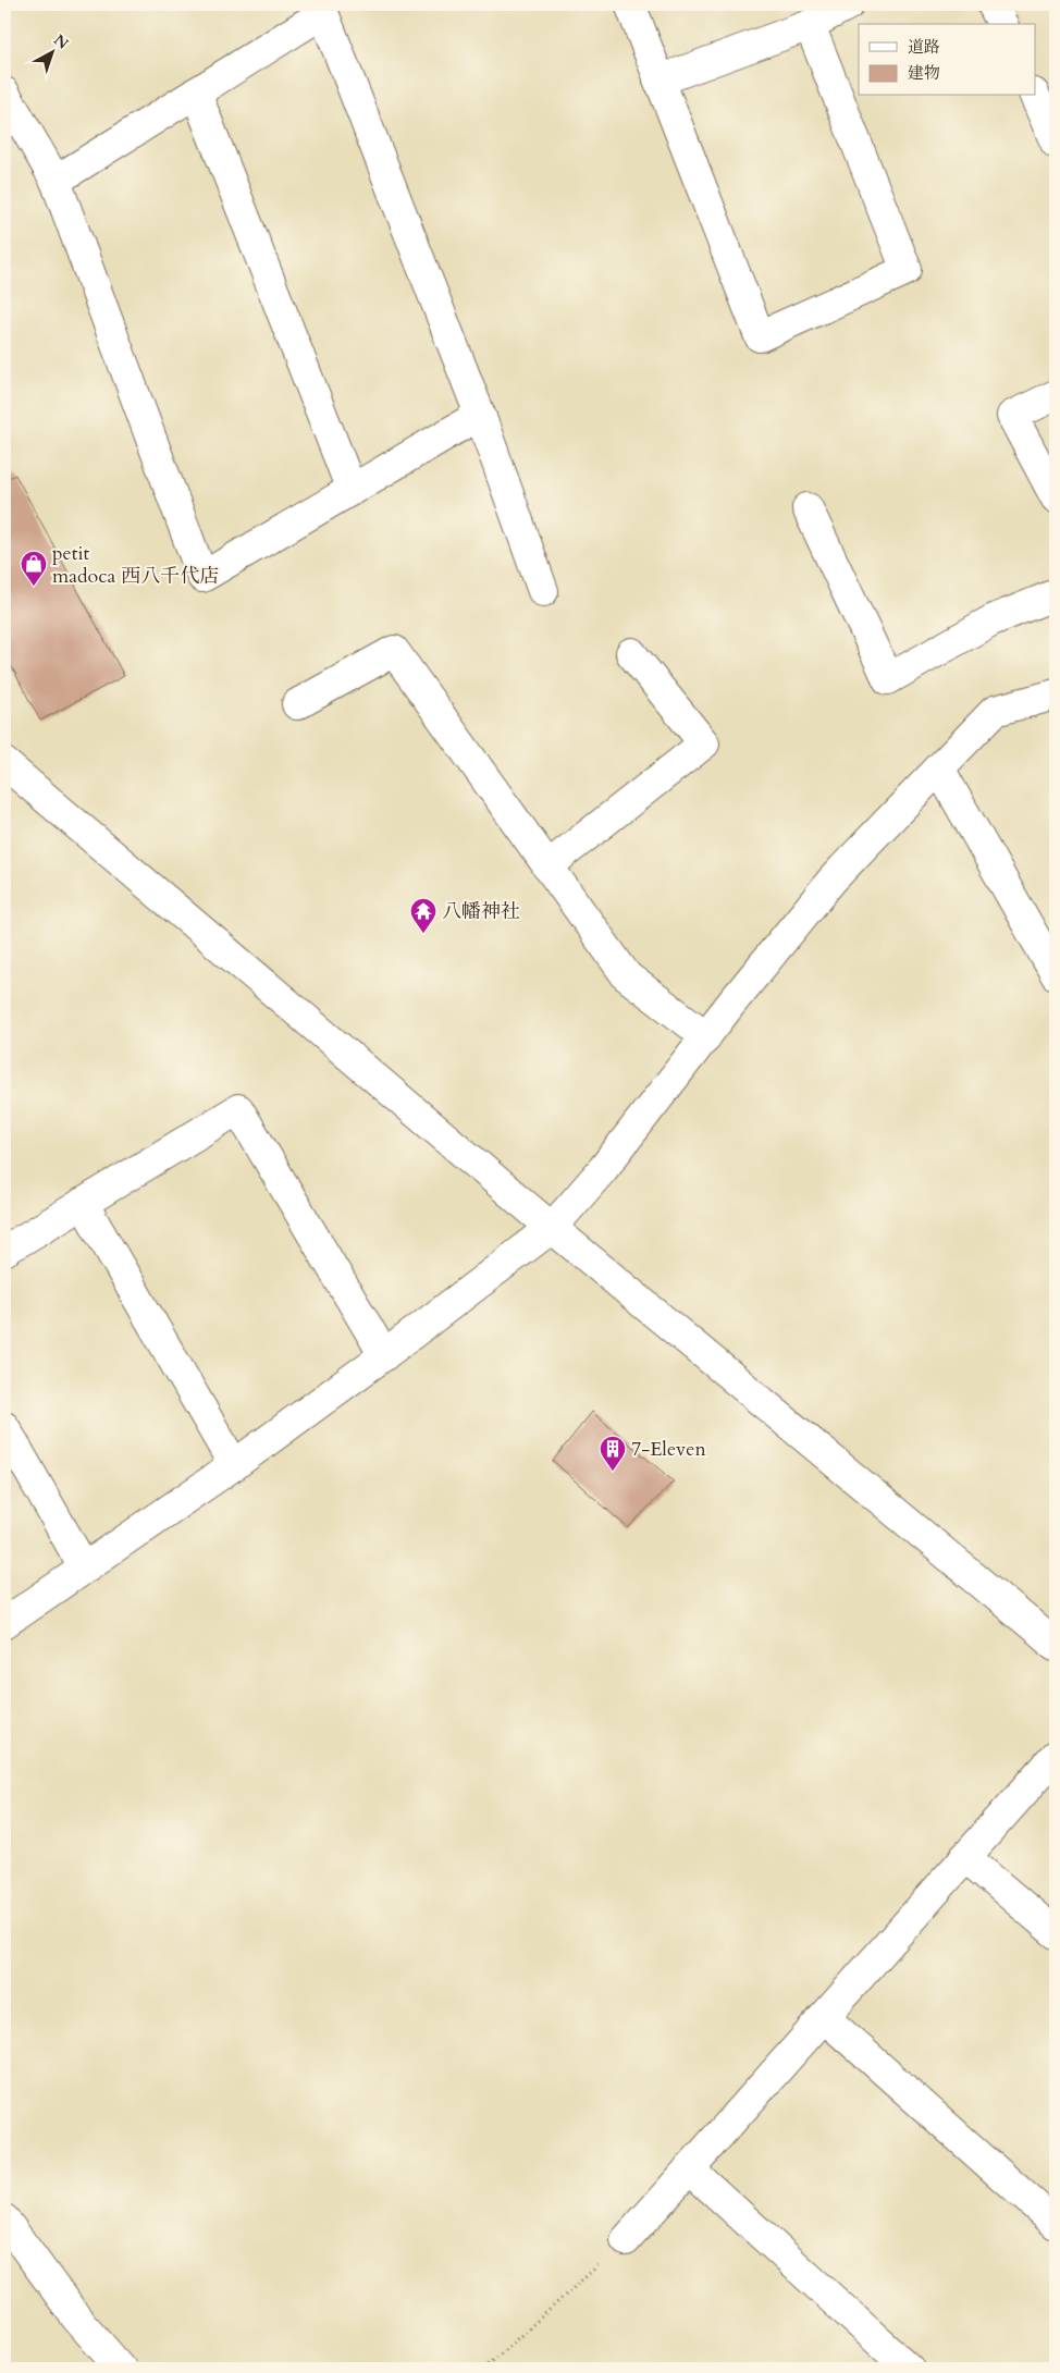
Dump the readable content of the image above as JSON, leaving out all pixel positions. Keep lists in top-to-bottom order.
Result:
{
  "places": {
    "shop": ["petit madoca 西八千代店"],
    "temple": ["八幡神社"],
    "building": ["7-Eleven"]
  },
  "legend": ["道路", "建物"],
  "north": "top right"
}
